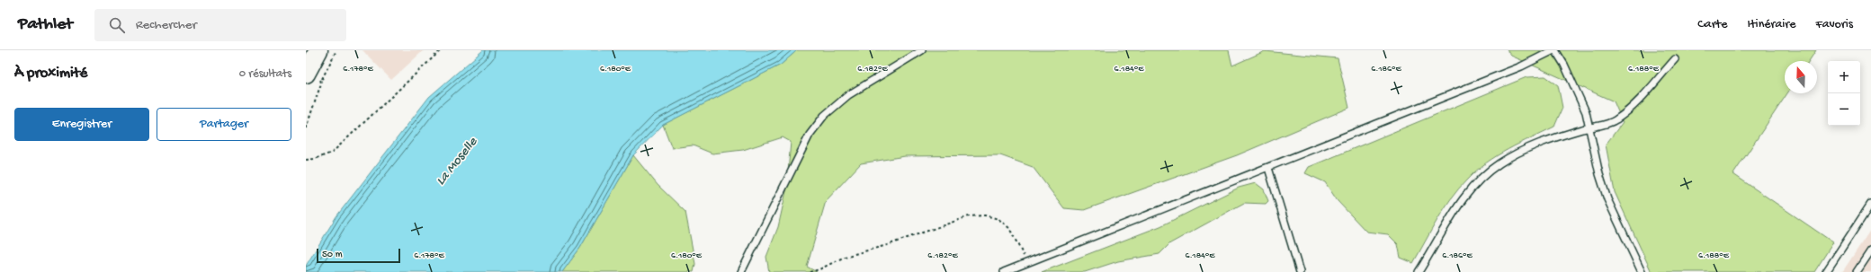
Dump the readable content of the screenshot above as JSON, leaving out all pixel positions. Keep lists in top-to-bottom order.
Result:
{
  "water": ["La Moselle"],
  "scale_bar": "50 m",
  "north": "top",
  "page": {
    "header": "Pathlet",
    "search": "Rechercher",
    "nav": ["Carte", "Itinéraire", "Favoris"],
    "heading": ["À proximité", "0 résultats"],
    "map_buttons": ["+", "−"],
    "buttons": ["Enregistrer", "Partager"],
    "scale": "50 m"
  },
  "coordinates": [
    "6.178°E",
    "6.180°E",
    "6.182°E",
    "6.184°E",
    "6.186°E",
    "6.188°E"
  ]
}
